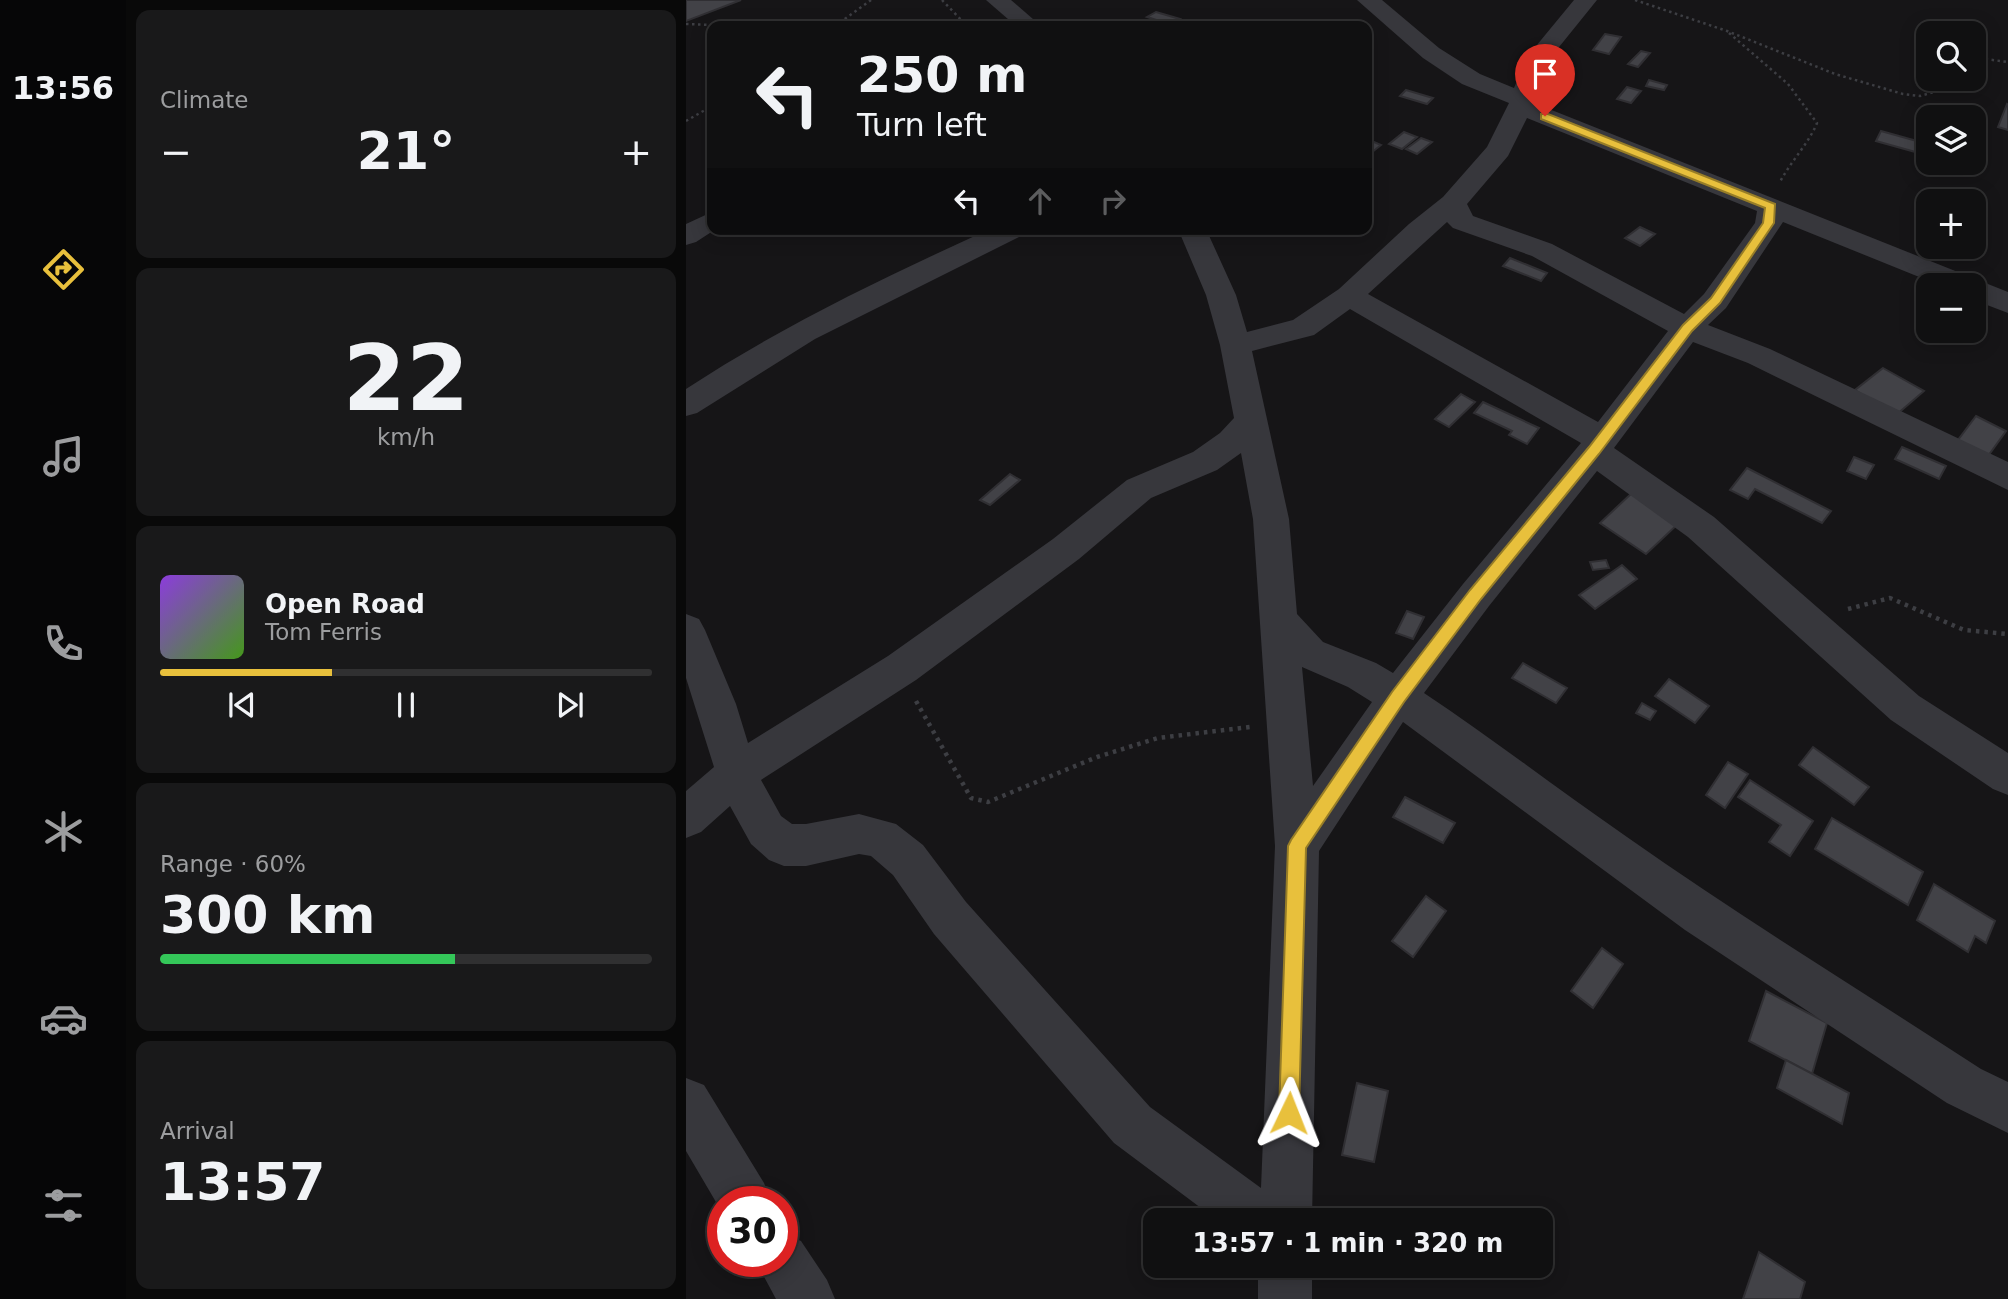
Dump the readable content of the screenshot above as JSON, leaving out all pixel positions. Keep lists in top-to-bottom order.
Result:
{
  "page": {
    "tabs": "13:56",
    "tile": [
      "Climate",
      ["22", "km/h"],
      ["Range · 60%", "300 km"],
      ["Arrival", "13:57"]
    ],
    "map_buttons": ["+", "−"],
    "turn": ["250 m", "Turn left"],
    "heat": ["−", "21°", "+"],
    "song": ["Open Road", "Tom Ferris"],
    "limit": "30",
    "trip": "13:57 · 1 min · 320 m"
  }
}
